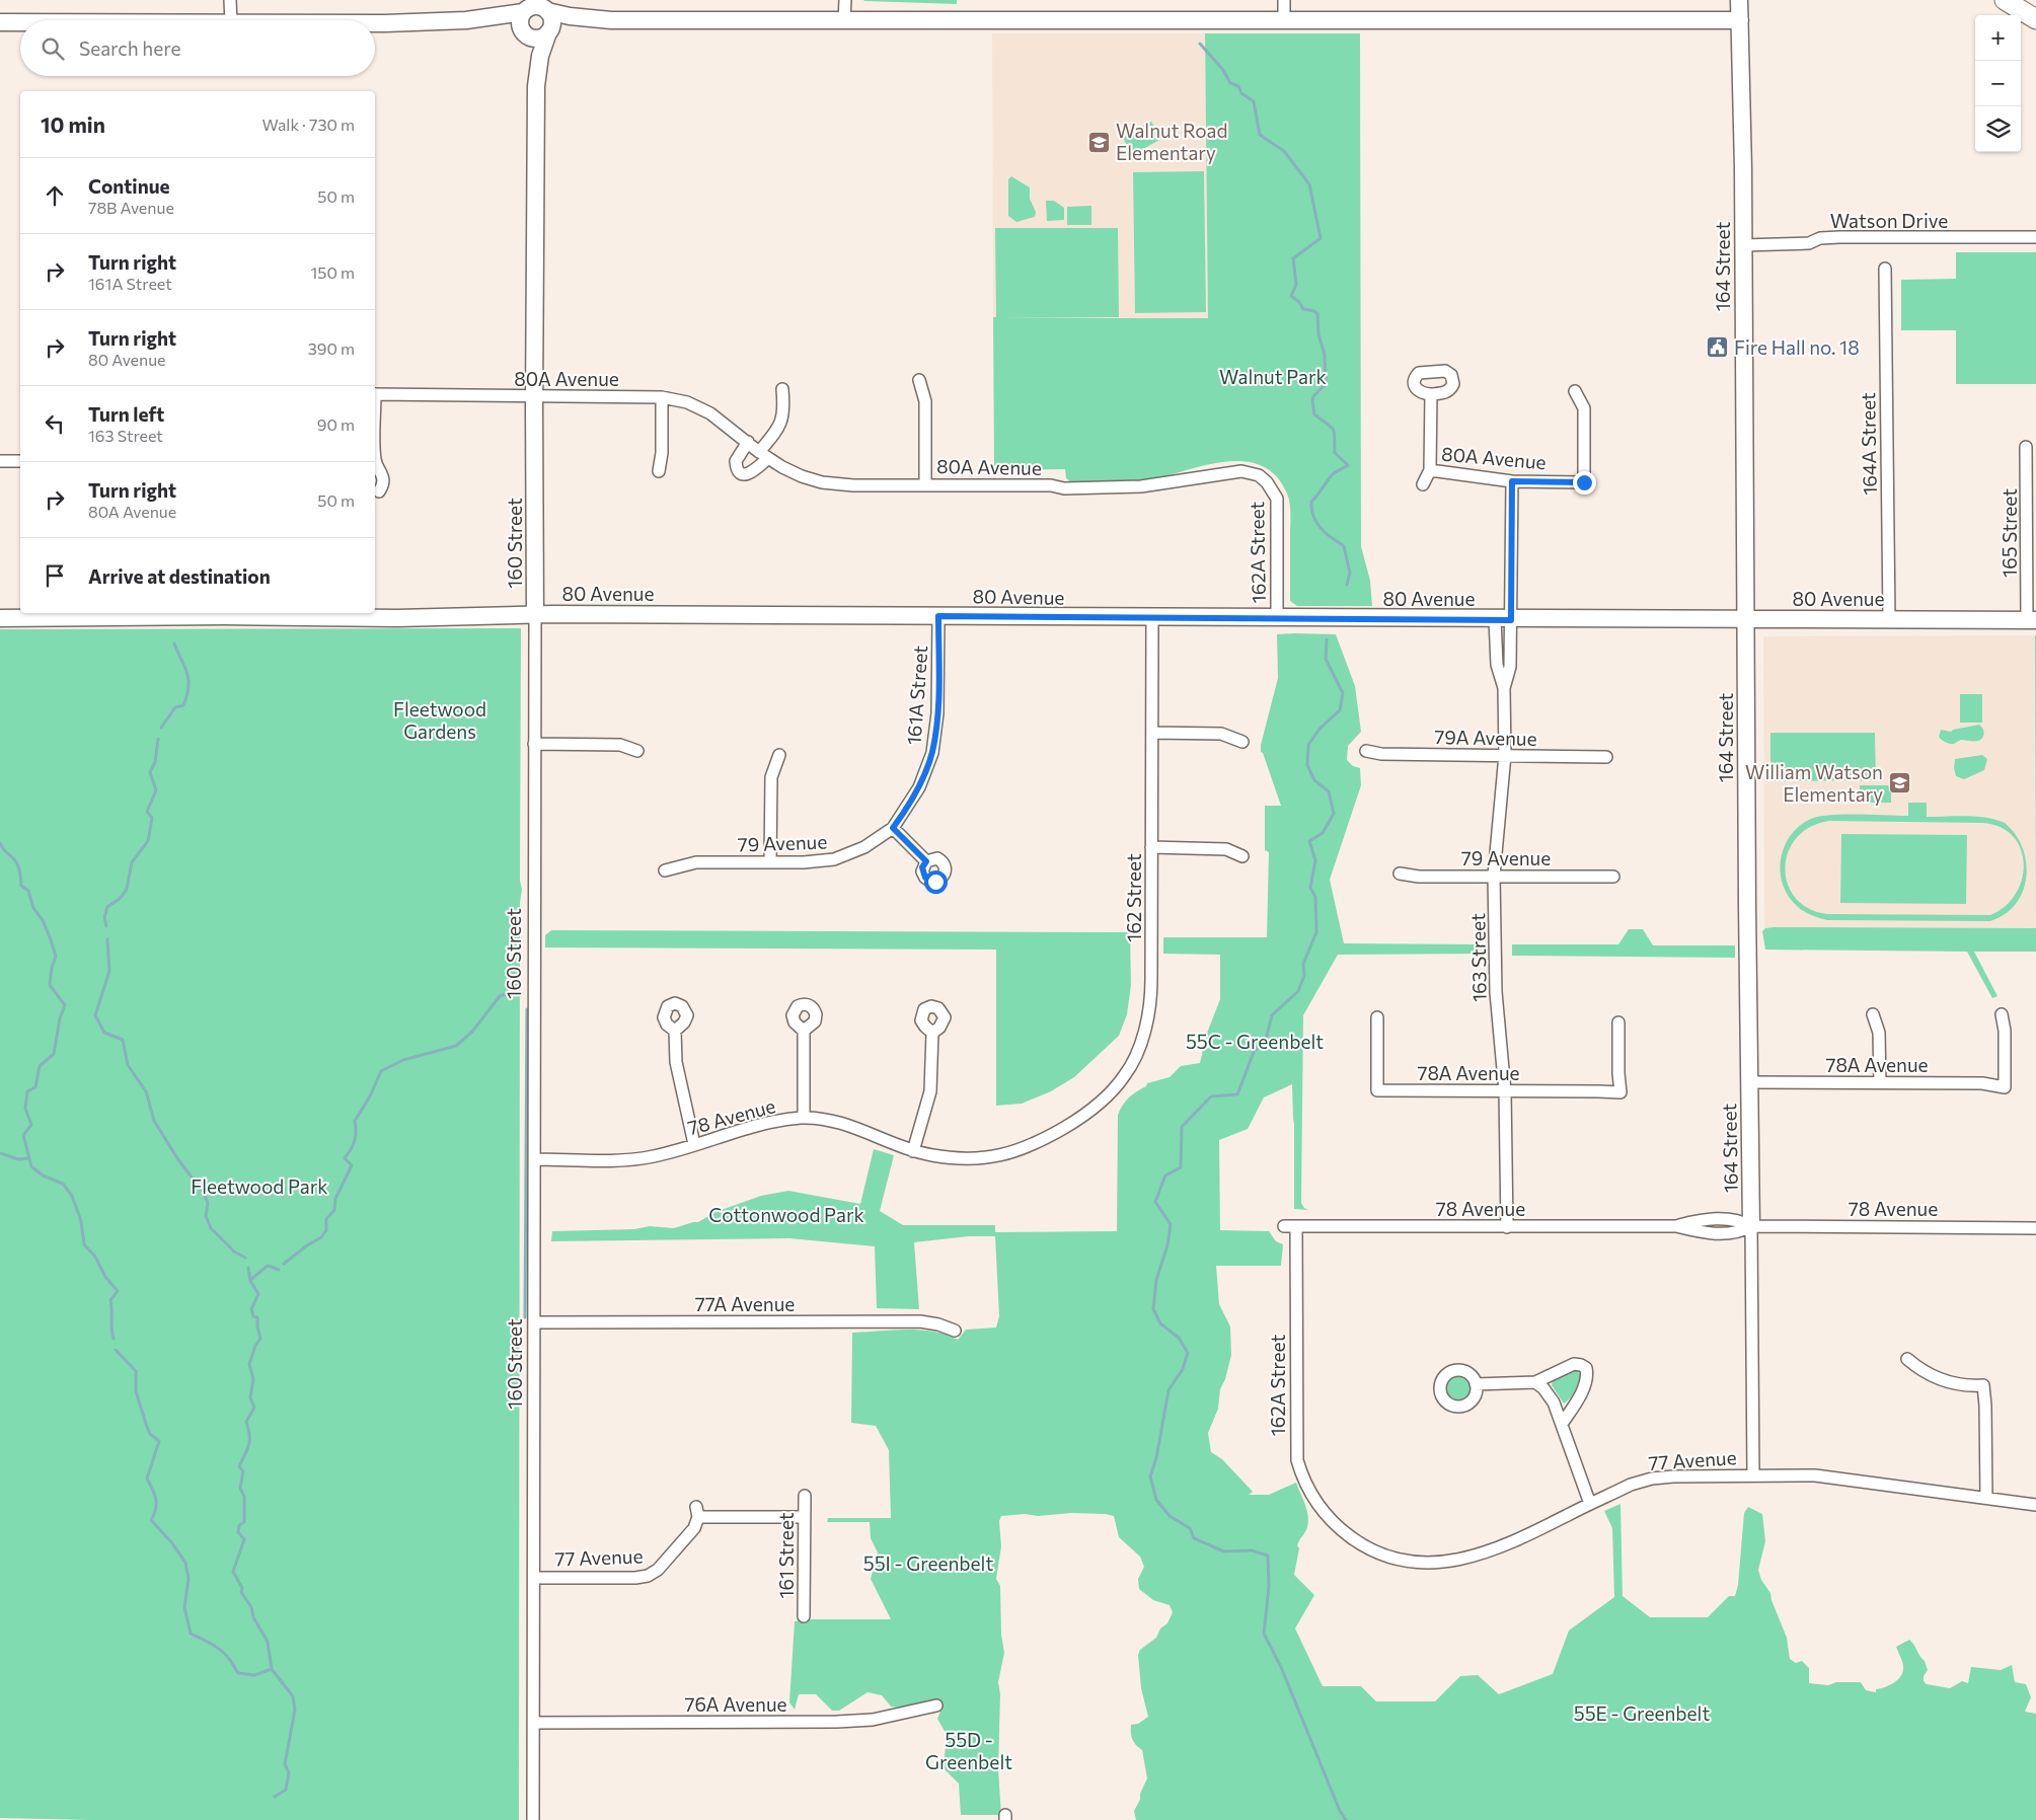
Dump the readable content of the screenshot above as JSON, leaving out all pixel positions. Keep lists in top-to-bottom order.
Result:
{
  "streets": {
    "street": [
      "Watson Drive",
      "164 Street",
      "80A Avenue",
      "164A Street",
      "165 Street",
      "160 Street",
      "162A Street",
      "80 Avenue",
      "161A Street",
      "79A Avenue",
      "79 Avenue",
      "162 Street",
      "163 Street",
      "78A Avenue",
      "78 Avenue",
      "77A Avenue",
      "77 Avenue",
      "161 Street",
      "76A Avenue"
    ]
  },
  "crossings": [
    ["Watson Drive", "164 Street"],
    ["164 Street", "80 Avenue"],
    ["164 Street", "78A Avenue"],
    ["164 Street", "78 Avenue"],
    ["164 Street", "77 Avenue"],
    ["80A Avenue", "160 Street"],
    ["80A Avenue", "162A Street"],
    ["80A Avenue", "163 Street"],
    ["164A Street", "80 Avenue"],
    ["165 Street", "80 Avenue"],
    ["160 Street", "80 Avenue"],
    ["160 Street", "78 Avenue"],
    ["160 Street", "77A Avenue"],
    ["160 Street", "77 Avenue"],
    ["160 Street", "76A Avenue"],
    ["162A Street", "80 Avenue"],
    ["162A Street", "78 Avenue"],
    ["162A Street", "77 Avenue"],
    ["80 Avenue", "161A Street"],
    ["80 Avenue", "162 Street"],
    ["80 Avenue", "163 Street"],
    ["161A Street", "79 Avenue"],
    ["79A Avenue", "163 Street"],
    ["79 Avenue", "163 Street"],
    ["162 Street", "78 Avenue"],
    ["163 Street", "78A Avenue"],
    ["163 Street", "78 Avenue"],
    ["77 Avenue", "161 Street"]
  ],
  "parks": [
    "Walnut Park",
    "Fleetwood Gardens",
    "55C - Greenbelt",
    "Fleetwood Park",
    "Cottonwood Park",
    "55I - Greenbelt",
    "55E - Greenbelt",
    "55D - Greenbelt"
  ],
  "places": {
    "school or university": ["Walnut Road Elementary", "William Watson Elementary"],
    "public building": ["Fire Hall no. 18"]
  },
  "page": {
    "map_buttons": ["+", "−"],
    "search": "Search here",
    "heading": ["10 min", "Walk · 730 m"],
    "list": [
      ["Continue", "78B Avenue", "50 m"],
      ["Turn right", "161A Street", "150 m"],
      ["Turn right", "80 Avenue", "390 m"],
      ["Turn left", "163 Street", "90 m"],
      ["Turn right", "80A Avenue", "50 m"],
      "Arrive at destination"
    ]
  }
}
